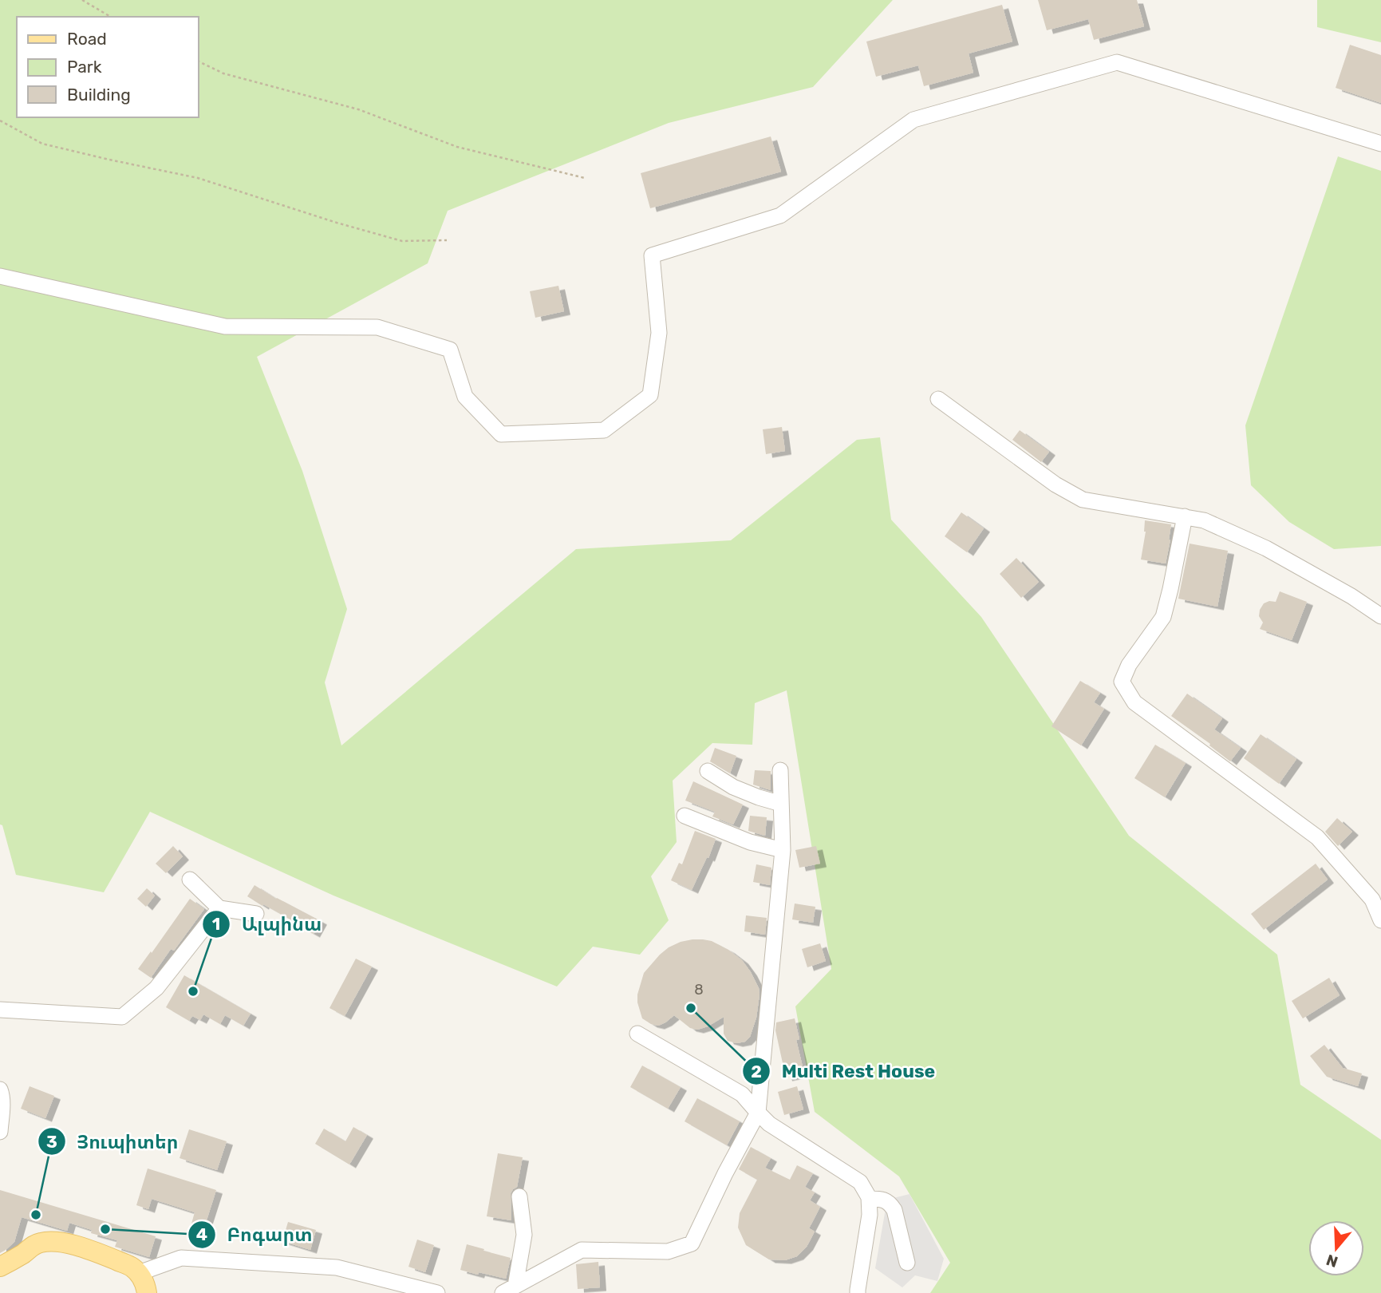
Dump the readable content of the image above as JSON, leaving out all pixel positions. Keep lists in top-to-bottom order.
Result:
{
  "places": [
    "Ալպինա",
    "Multi Rest House",
    "Յուպիտեր",
    "Բոգարտ"
  ],
  "house_numbers": ["8"],
  "legend": ["Road", "Park", "Building"],
  "north": "bottom"
}
